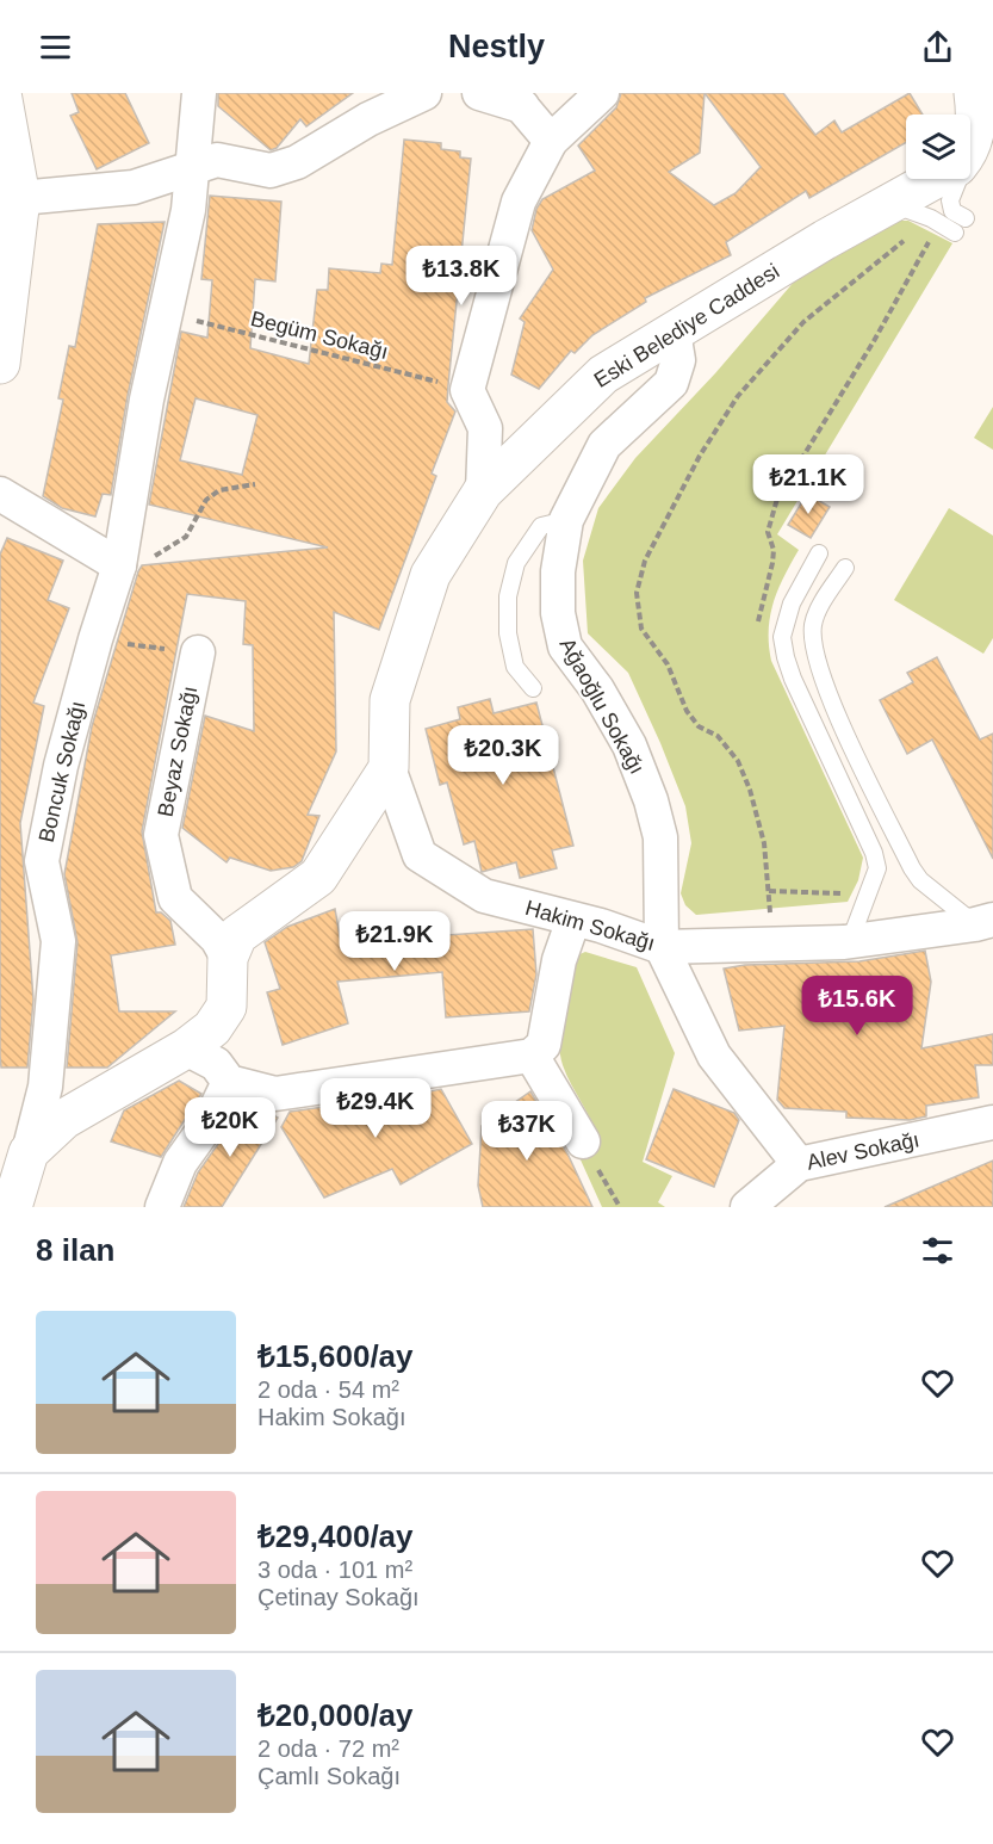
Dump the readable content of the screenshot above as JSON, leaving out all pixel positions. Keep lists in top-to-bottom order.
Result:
{
  "streets": {
    "street": [
      "Eski Belediye Caddesi",
      "Ağaoğlu Sokağı",
      "Beyaz Sokağı",
      "Boncuk Sokağı",
      "Hakim Sokağı",
      "Alev Sokağı"
    ],
    "path": ["Begüm Sokağı"]
  },
  "crossings": [
    ["Eski Belediye Caddesi", "Ağaoğlu Sokağı"],
    ["Eski Belediye Caddesi", "Hakim Sokağı"],
    ["Begüm Sokağı", "Boncuk Sokağı"],
    ["Ağaoğlu Sokağı", "Hakim Sokağı"],
    ["Ağaoğlu Sokağı", "Alev Sokağı"]
  ],
  "page": {
    "header": "Nestly",
    "price": [
      "₺13.8K",
      "₺21.1K",
      "₺20.3K",
      "₺21.9K",
      "₺15.6K",
      "₺29.4K",
      "₺20K",
      "₺37K"
    ],
    "heading": "8 ilan",
    "list": [
      {
        "name": "₺15,600/ay",
        "note": "2 oda · 54 m² · Hakim Sokağı"
      },
      {
        "name": "₺29,400/ay",
        "note": "3 oda · 101 m² · Çetinay Sokağı"
      },
      {
        "name": "₺20,000/ay",
        "note": "2 oda · 72 m² · Çamlı Sokağı"
      }
    ]
  }
}
